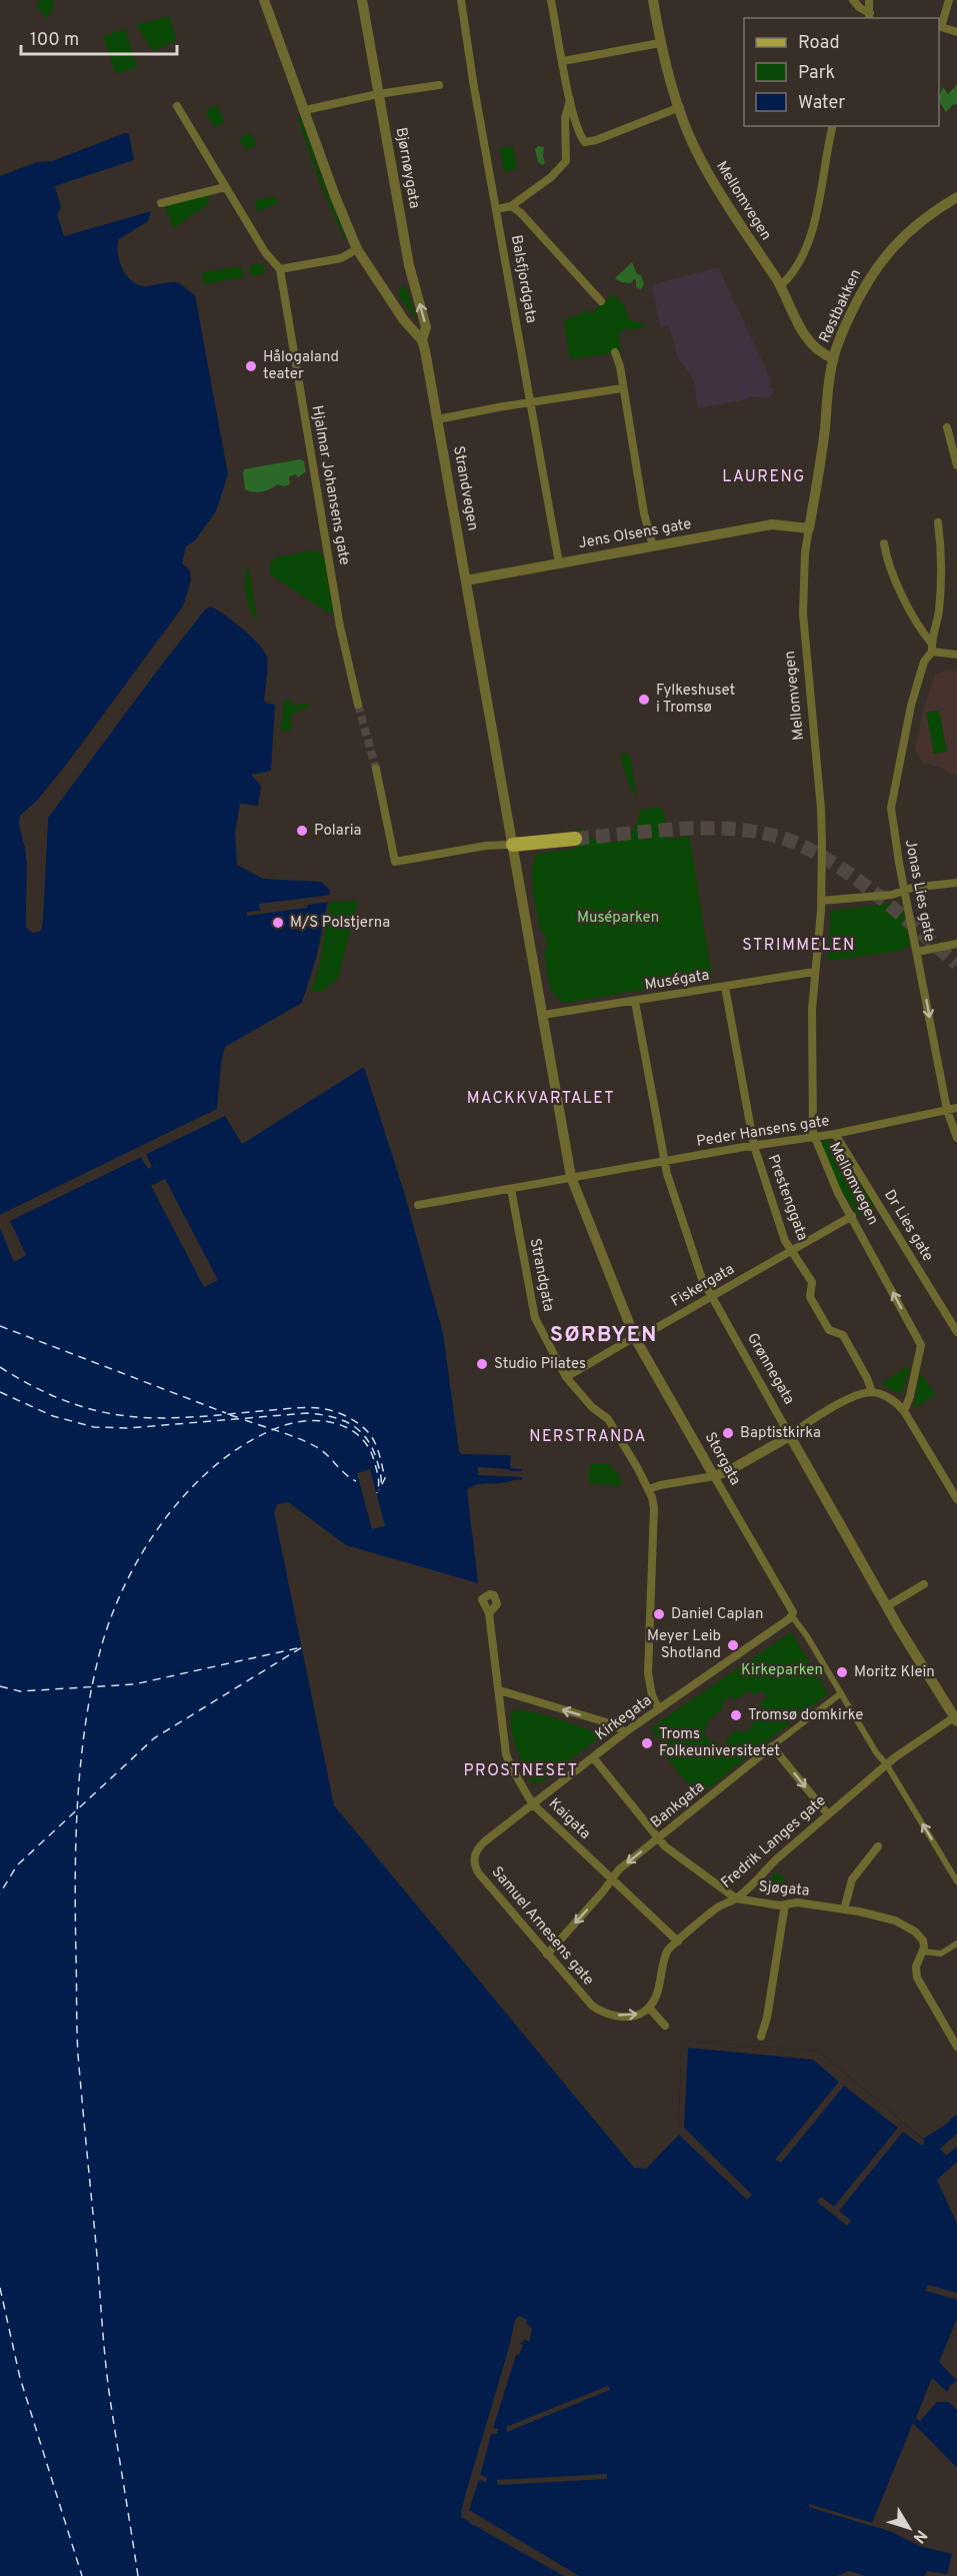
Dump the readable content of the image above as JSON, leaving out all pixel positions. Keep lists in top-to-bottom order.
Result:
{
  "streets": {
    "street": [
      "Bjørnøygata",
      "Mellomvegen",
      "Balsfjordgata",
      "Røstbakken",
      "Hjalmar Johansens gate",
      "Strandvegen",
      "Jens Olsens gate",
      "Jonas Lies gate",
      "Muségata",
      "Peder Hansens gate",
      "Prestenggata",
      "Dr Lies gate",
      "Strandgata",
      "Fiskergata",
      "Grønnegata",
      "Storgata",
      "Kirkegata",
      "Bankgata",
      "Kaigata",
      "Fredrik Langes gate",
      "Sjøgata",
      "Samuel Arnesens gate"
    ]
  },
  "crossings": [
    ["Bjørnøygata", "Strandvegen"],
    ["Mellomvegen", "Røstbakken"],
    ["Mellomvegen", "Jens Olsens gate"],
    ["Mellomvegen", "Muségata"],
    ["Mellomvegen", "Peder Hansens gate"],
    ["Mellomvegen", "Fiskergata"],
    ["Balsfjordgata", "Jens Olsens gate"],
    ["Strandvegen", "Jens Olsens gate"],
    ["Strandvegen", "Muségata"],
    ["Strandvegen", "Storgata"],
    ["Jonas Lies gate", "Peder Hansens gate"],
    ["Muségata", "Prestenggata"],
    ["Muségata", "Grønnegata"],
    ["Muségata", "Storgata"],
    ["Peder Hansens gate", "Prestenggata"],
    ["Peder Hansens gate", "Dr Lies gate"],
    ["Peder Hansens gate", "Strandgata"],
    ["Peder Hansens gate", "Grønnegata"],
    ["Peder Hansens gate", "Storgata"],
    ["Prestenggata", "Fiskergata"],
    ["Strandgata", "Fiskergata"],
    ["Strandgata", "Kirkegata"],
    ["Fiskergata", "Grønnegata"],
    ["Fiskergata", "Storgata"],
    ["Grønnegata", "Fredrik Langes gate"],
    ["Storgata", "Kirkegata"],
    ["Storgata", "Bankgata"],
    ["Storgata", "Fredrik Langes gate"],
    ["Kirkegata", "Kaigata"],
    ["Kirkegata", "Sjøgata"],
    ["Kirkegata", "Samuel Arnesens gate"],
    ["Bankgata", "Kaigata"],
    ["Bankgata", "Sjøgata"],
    ["Bankgata", "Samuel Arnesens gate"],
    ["Kaigata", "Fredrik Langes gate"],
    ["Fredrik Langes gate", "Sjøgata"],
    ["Fredrik Langes gate", "Samuel Arnesens gate"]
  ],
  "one_way": ["Bjørnøygata", "Bankgata", "Samuel Arnesens gate"],
  "districts": [
    "LAURENG",
    "STRIMMELEN",
    "MACKKVARTALET",
    "SØRBYEN",
    "NERSTRANDA",
    "PROSTNESET"
  ],
  "parks": ["Muséparken", "Kirkeparken"],
  "places": [
    "Hålogaland teater",
    "Fylkeshuset i Tromsø",
    "Polaria",
    "M/S Polstjerna",
    "Studio Pilates",
    "Baptistkirka",
    "Daniel Caplan",
    "Meyer Leib Shotland",
    "Moritz Klein",
    "Tromsø domkirke",
    "Troms Folkeuniversitetet"
  ],
  "legend": ["Road", "Park", "Water"],
  "scale_bar": "100 m",
  "north": "bottom right"
}
